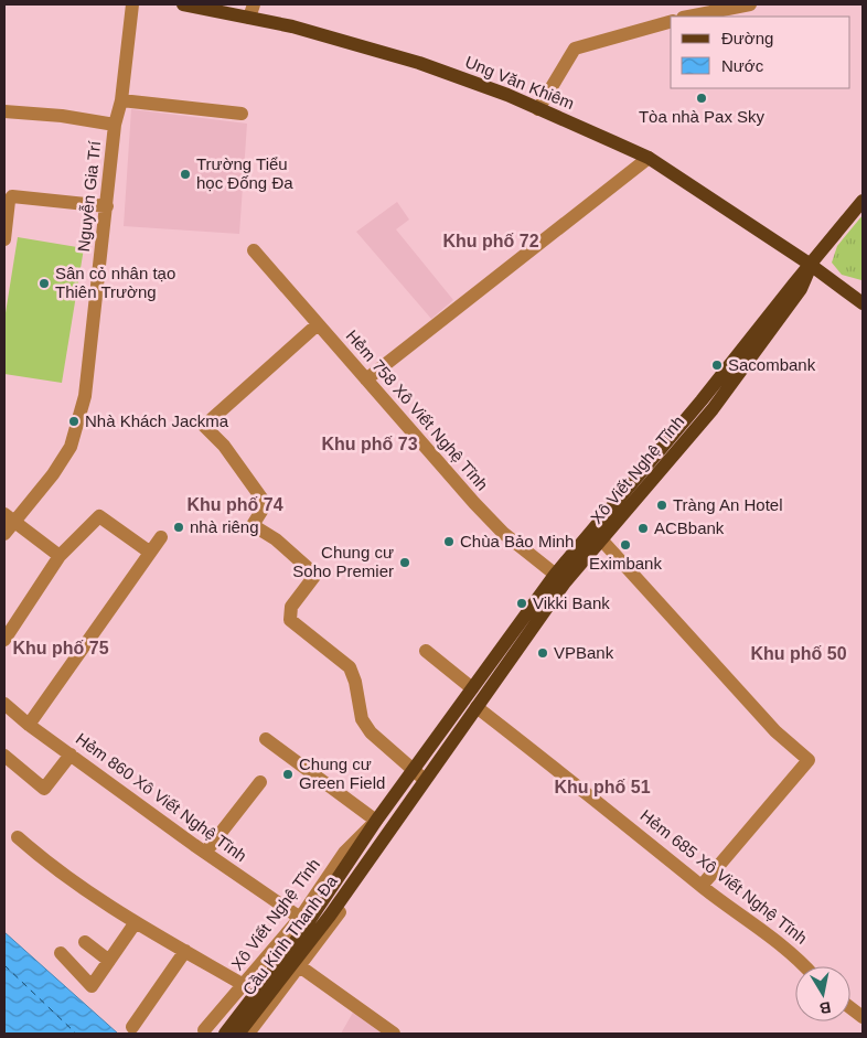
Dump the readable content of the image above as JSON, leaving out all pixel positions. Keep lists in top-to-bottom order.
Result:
{
  "streets": {
    "main road": ["Ung Văn Khiêm", "Xô Viết Nghệ Tĩnh", "Cầu Kinh Thanh Đa"],
    "street": [
      "Nguyễn Gia Trí",
      "Hẻm 758 Xô Viết Nghệ Tĩnh",
      "Hẻm 860 Xô Viết Nghệ Tĩnh",
      "Hẻm 685 Xô Viết Nghệ Tĩnh"
    ]
  },
  "crossings": [
    ["Ung Văn Khiêm", "Xô Viết Nghệ Tĩnh"],
    ["Hẻm 758 Xô Viết Nghệ Tĩnh", "Xô Viết Nghệ Tĩnh"],
    ["Xô Viết Nghệ Tĩnh", "Hẻm 860 Xô Viết Nghệ Tĩnh"],
    ["Xô Viết Nghệ Tĩnh", "Hẻm 685 Xô Viết Nghệ Tĩnh"],
    ["Xô Viết Nghệ Tĩnh", "Cầu Kinh Thanh Đa"]
  ],
  "districts": [
    "Khu phố 72",
    "Khu phố 73",
    "Khu phố 74",
    "Khu phố 75",
    "Khu phố 50",
    "Khu phố 51"
  ],
  "places": [
    "Tòa nhà Pax Sky",
    "Trường Tiểu học Đống Đa",
    "Sân cỏ nhân tạo Thiên Trường",
    "Sacombank",
    "Nhà Khách Jackma",
    "Tràng An Hotel",
    "nhà riêng",
    "ACBbank",
    "Chùa Bảo Minh",
    "Eximbank",
    "Chung cư Soho Premier",
    "Vikki Bank",
    "VPBank",
    "Chung cư Green Field"
  ],
  "legend": ["Đường", "Nước"],
  "north": "bottom"
}
